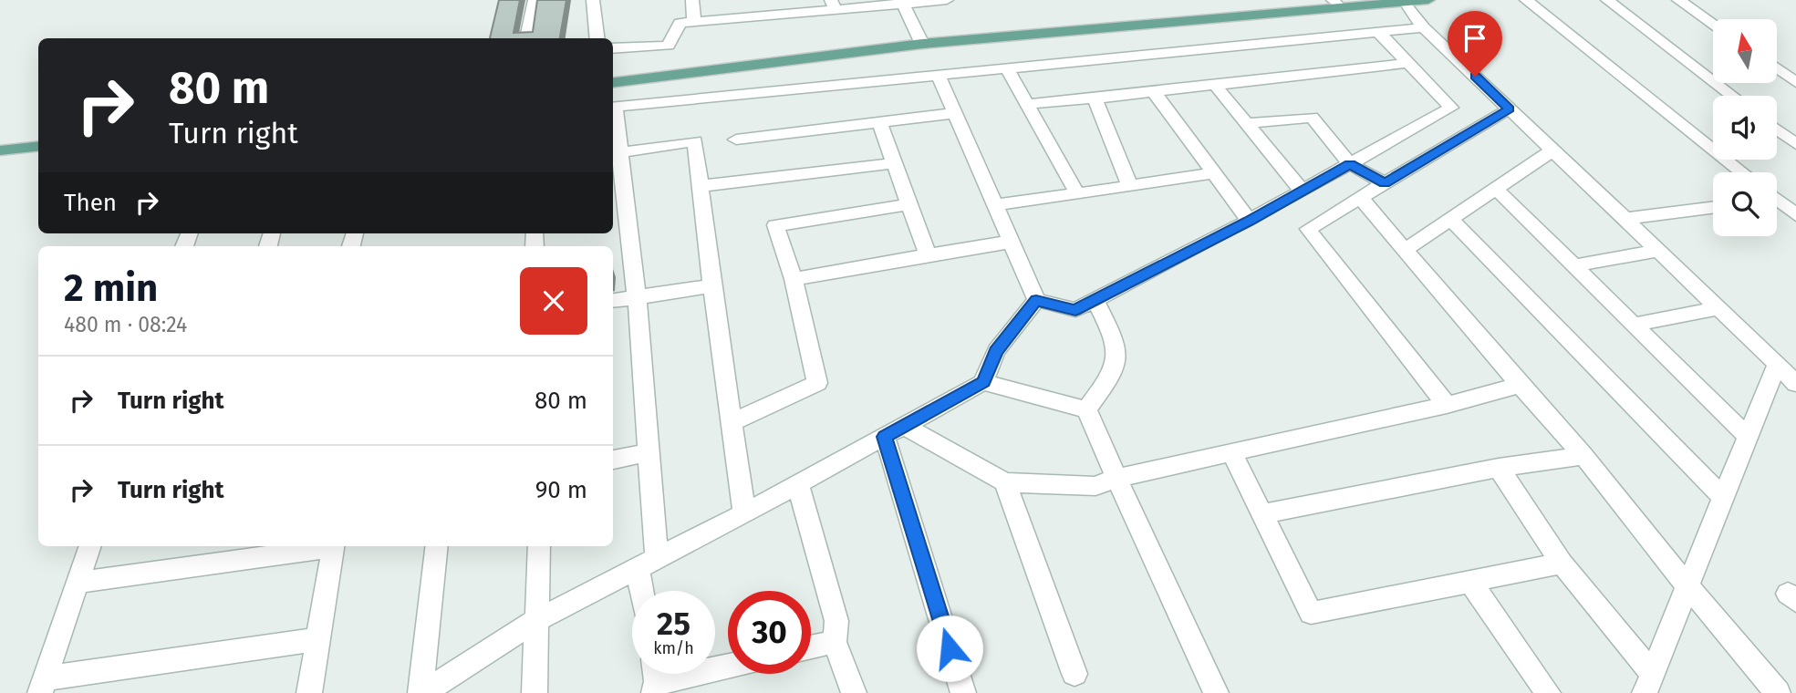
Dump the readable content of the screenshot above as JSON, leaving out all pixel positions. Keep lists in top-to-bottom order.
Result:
{
  "north": "top",
  "page": {
    "turn": ["80 m", "Turn right"],
    "then": "Then",
    "heading": ["2 min", "480 m · 08:24"],
    "list": [
      {
        "name": "Turn right",
        "value": "80 m"
      },
      {
        "name": "Turn right",
        "value": "90 m"
      }
    ],
    "speed": "25 km/h",
    "limit": "30"
  }
}
